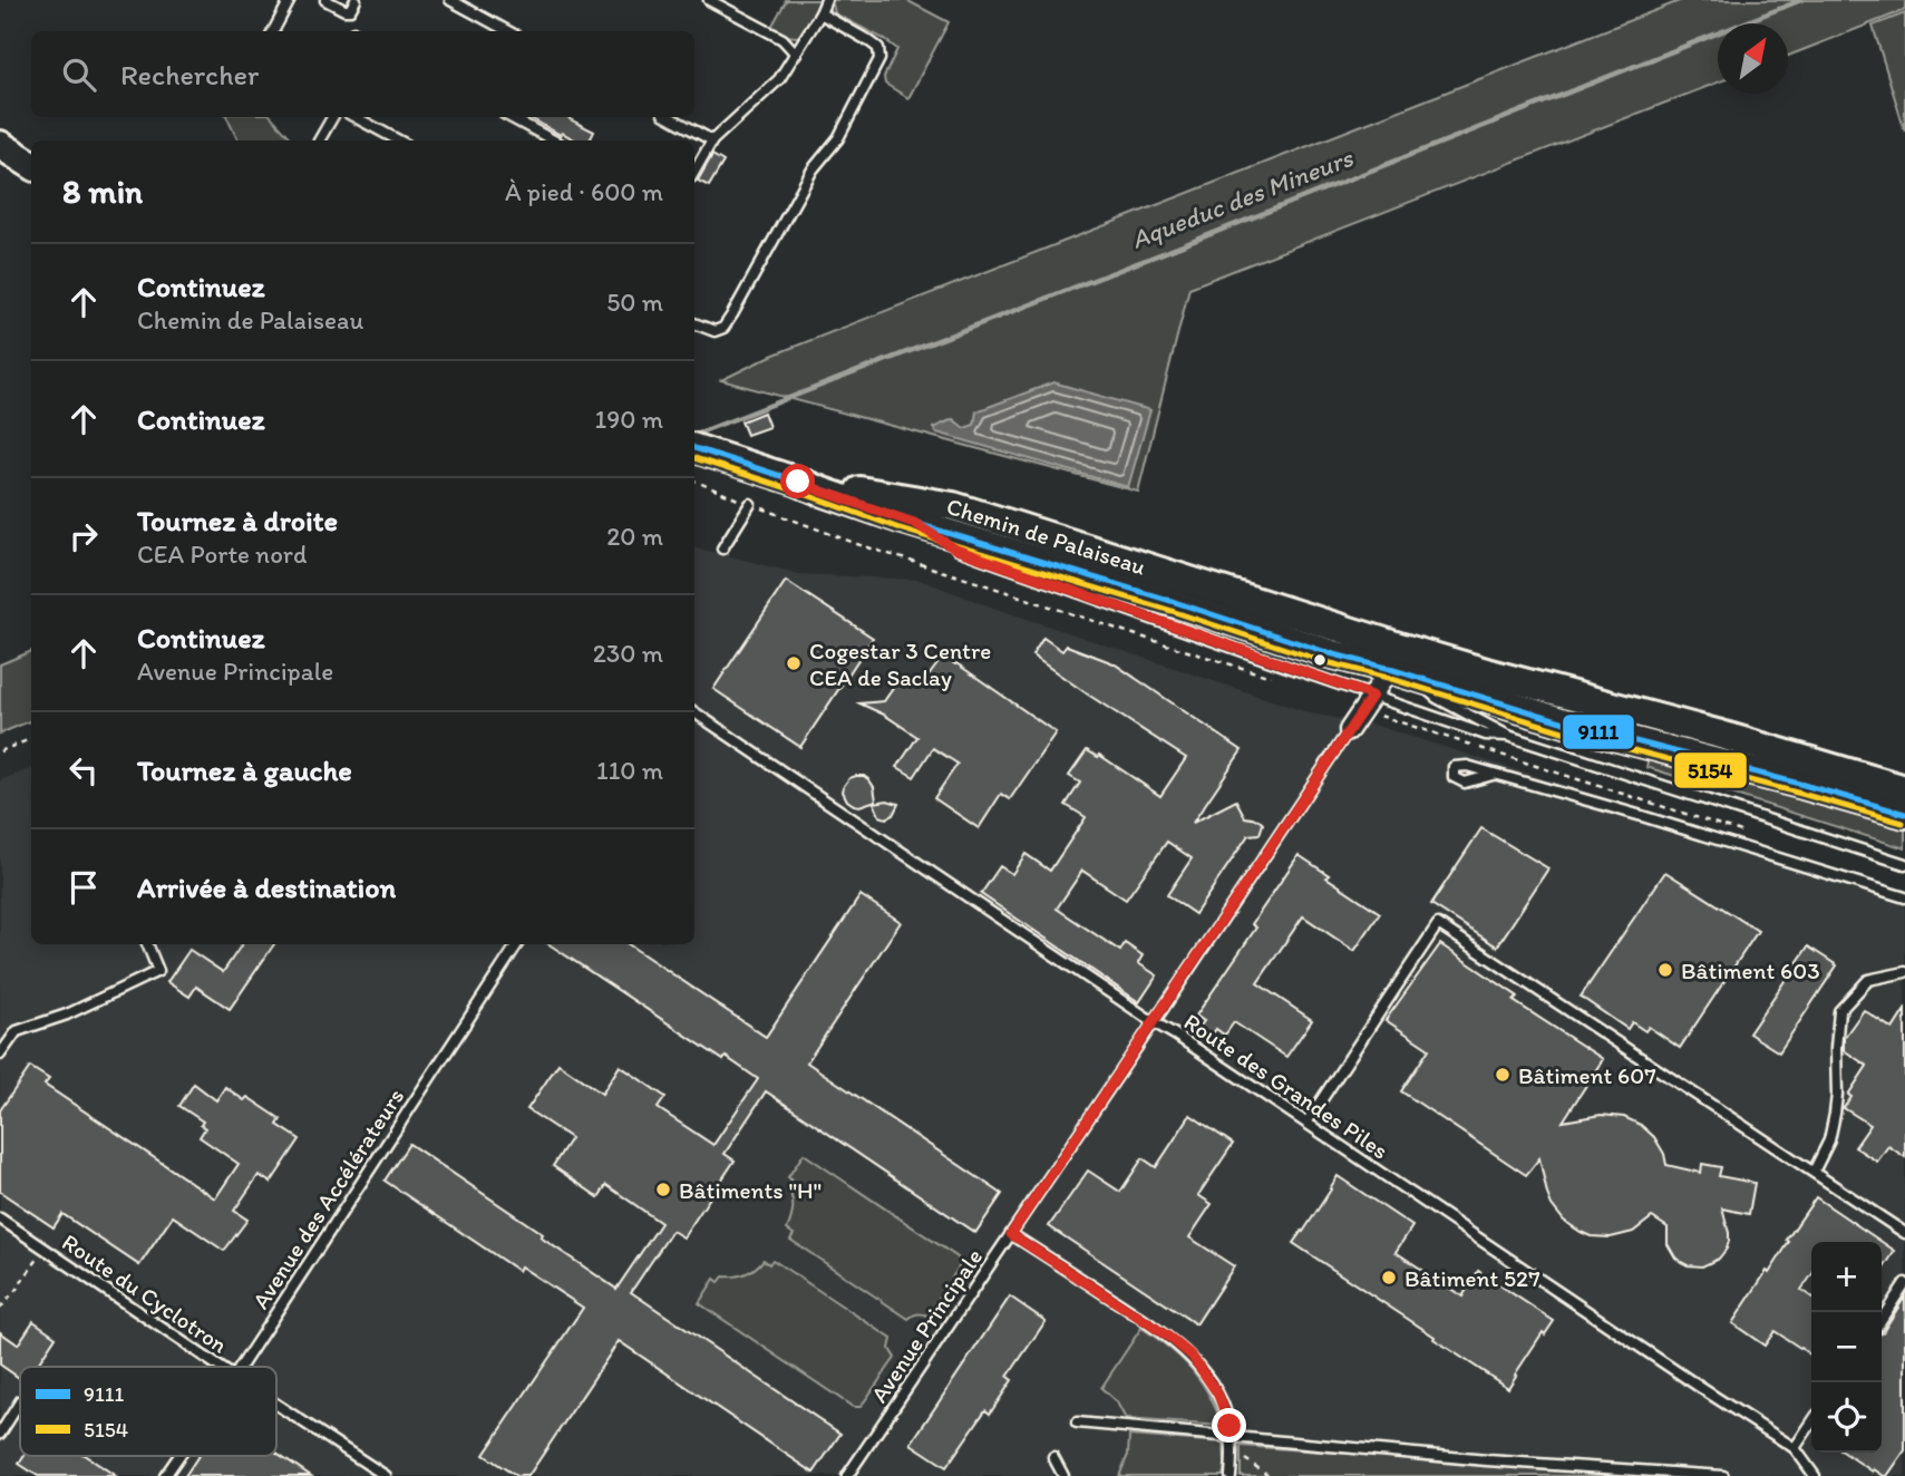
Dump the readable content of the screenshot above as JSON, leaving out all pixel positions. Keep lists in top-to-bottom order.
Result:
{
  "streets": {
    "main road": ["Chemin de Palaiseau"],
    "lane": [
      "Route des Grandes Piles",
      "Avenue des Accélérateurs",
      "Route du Cyclotron",
      "Avenue Principale"
    ]
  },
  "crossings": [
    ["Route des Grandes Piles", "Avenue Principale"]
  ],
  "water": ["Aqueduc des Mineurs"],
  "places": [
    "Cogestar 3 Centre CEA de Saclay",
    "Bâtiment 603",
    "Bâtiment 607",
    "Bâtiments \"H\"",
    "Bâtiment 527"
  ],
  "lines": ["transit line 9111", "transit line 5154"],
  "legend": ["9111", "5154"],
  "north": "top right",
  "page": {
    "search": "Rechercher",
    "heading": ["8 min", "À pied · 600 m"],
    "list": [
      ["Continuez", "Chemin de Palaiseau", "50 m"],
      ["Continuez", "190 m"],
      ["Tournez à droite", "CEA Porte nord", "20 m"],
      ["Continuez", "Avenue Principale", "230 m"],
      ["Tournez à gauche", "110 m"],
      "Arrivée à destination"
    ],
    "map_buttons": ["+", "−"]
  }
}
